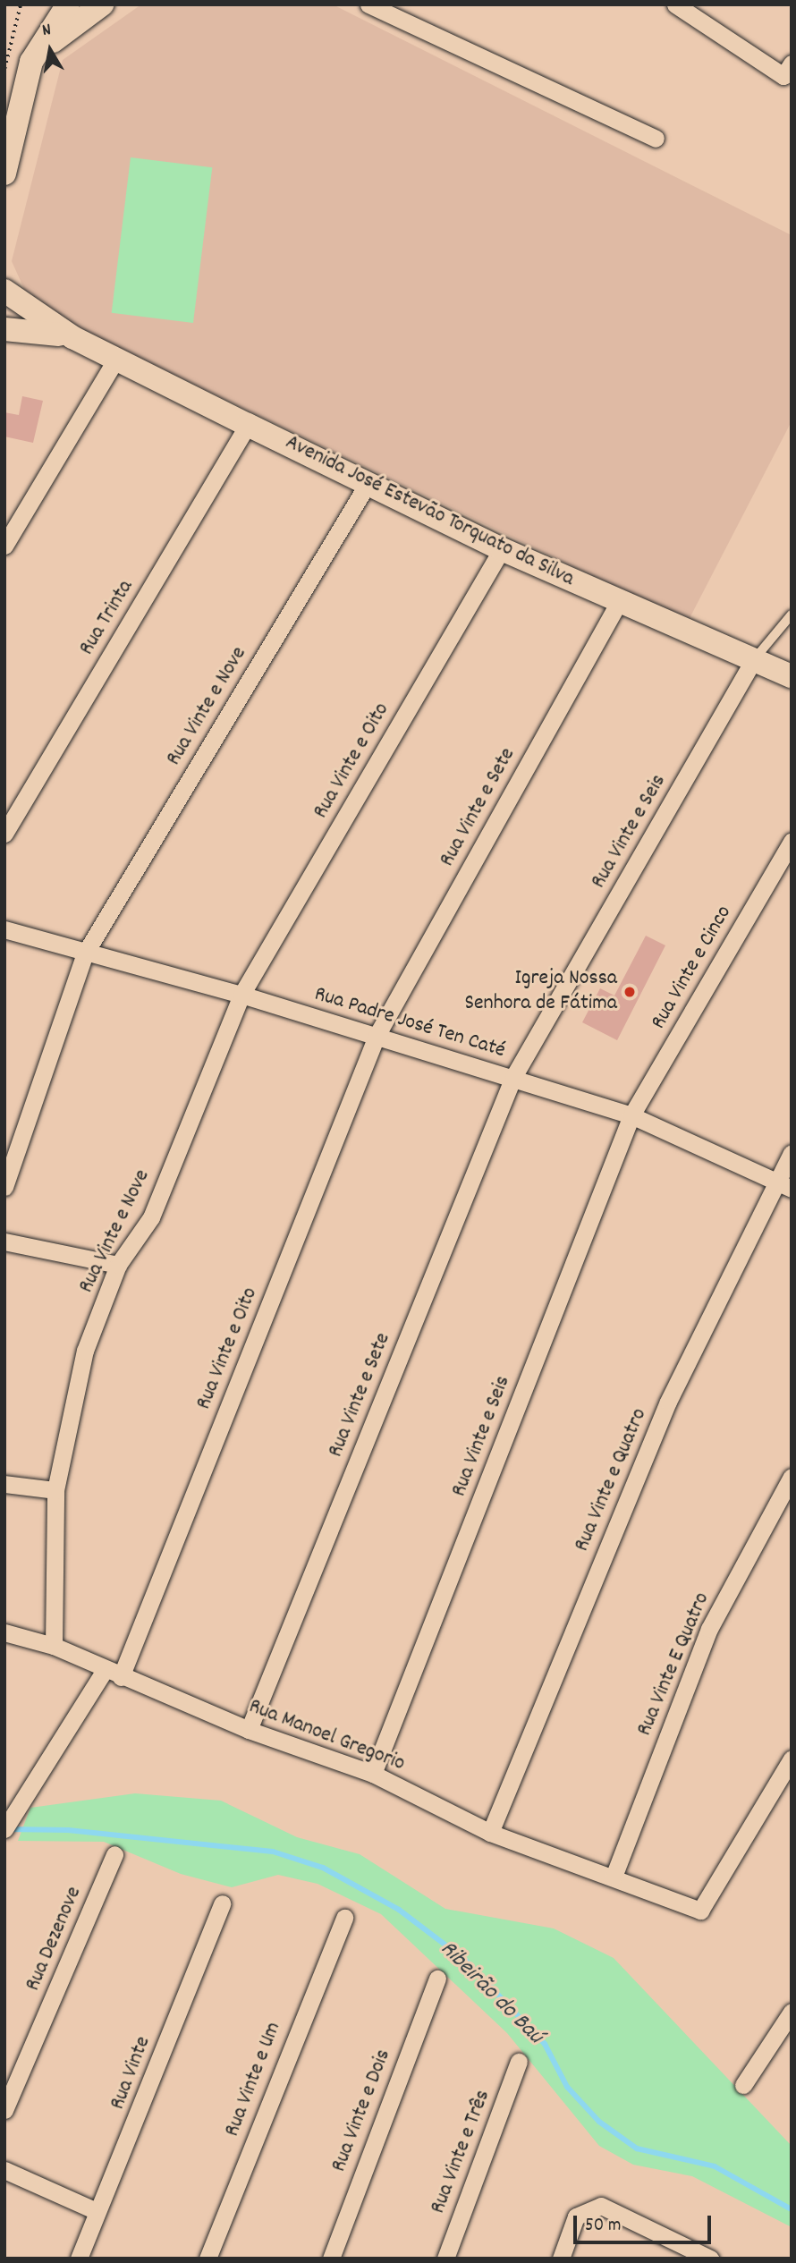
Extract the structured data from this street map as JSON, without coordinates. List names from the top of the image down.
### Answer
{
  "streets": {
    "main road": ["Avenida José Estevão Torquato da Silva"],
    "street": [
      "Rua Trinta",
      "Rua Vinte e Nove",
      "Rua Vinte e Oito",
      "Rua Vinte e Sete",
      "Rua Vinte e Seis",
      "Rua Vinte e Cinco",
      "Rua Padre José Ten Caté",
      "Rua Vinte e Quatro",
      "Rua Vinte E Quatro",
      "Rua Manoel Gregorio",
      "Rua Dezenove",
      "Rua Vinte",
      "Rua Vinte e Um",
      "Rua Vinte e Dois",
      "Rua Vinte e Três"
    ]
  },
  "crossings": [
    ["Avenida José Estevão Torquato da Silva", "Rua Trinta"],
    ["Avenida José Estevão Torquato da Silva", "Rua Vinte e Nove"],
    ["Avenida José Estevão Torquato da Silva", "Rua Vinte e Oito"],
    ["Avenida José Estevão Torquato da Silva", "Rua Vinte e Sete"],
    ["Avenida José Estevão Torquato da Silva", "Rua Vinte e Seis"],
    ["Rua Vinte e Nove", "Rua Vinte e Oito"],
    ["Rua Vinte e Nove", "Rua Padre José Ten Caté"],
    ["Rua Vinte e Nove", "Rua Manoel Gregorio"],
    ["Rua Vinte e Oito", "Rua Vinte e Sete"],
    ["Rua Vinte e Oito", "Rua Padre José Ten Caté"],
    ["Rua Vinte e Oito", "Rua Manoel Gregorio"],
    ["Rua Vinte e Sete", "Rua Vinte e Seis"],
    ["Rua Vinte e Sete", "Rua Padre José Ten Caté"],
    ["Rua Vinte e Sete", "Rua Manoel Gregorio"],
    ["Rua Vinte e Seis", "Rua Vinte e Cinco"],
    ["Rua Vinte e Seis", "Rua Padre José Ten Caté"],
    ["Rua Vinte e Seis", "Rua Manoel Gregorio"],
    ["Rua Vinte e Cinco", "Rua Padre José Ten Caté"],
    ["Rua Padre José Ten Caté", "Rua Vinte e Quatro"],
    ["Rua Vinte e Quatro", "Rua Manoel Gregorio"],
    ["Rua Vinte E Quatro", "Rua Manoel Gregorio"]
  ],
  "water": ["Ribeirão do Baú"],
  "places": ["Igreja Nossa Senhora de Fátima"],
  "scale_bar": "50 m",
  "north": "top"
}
